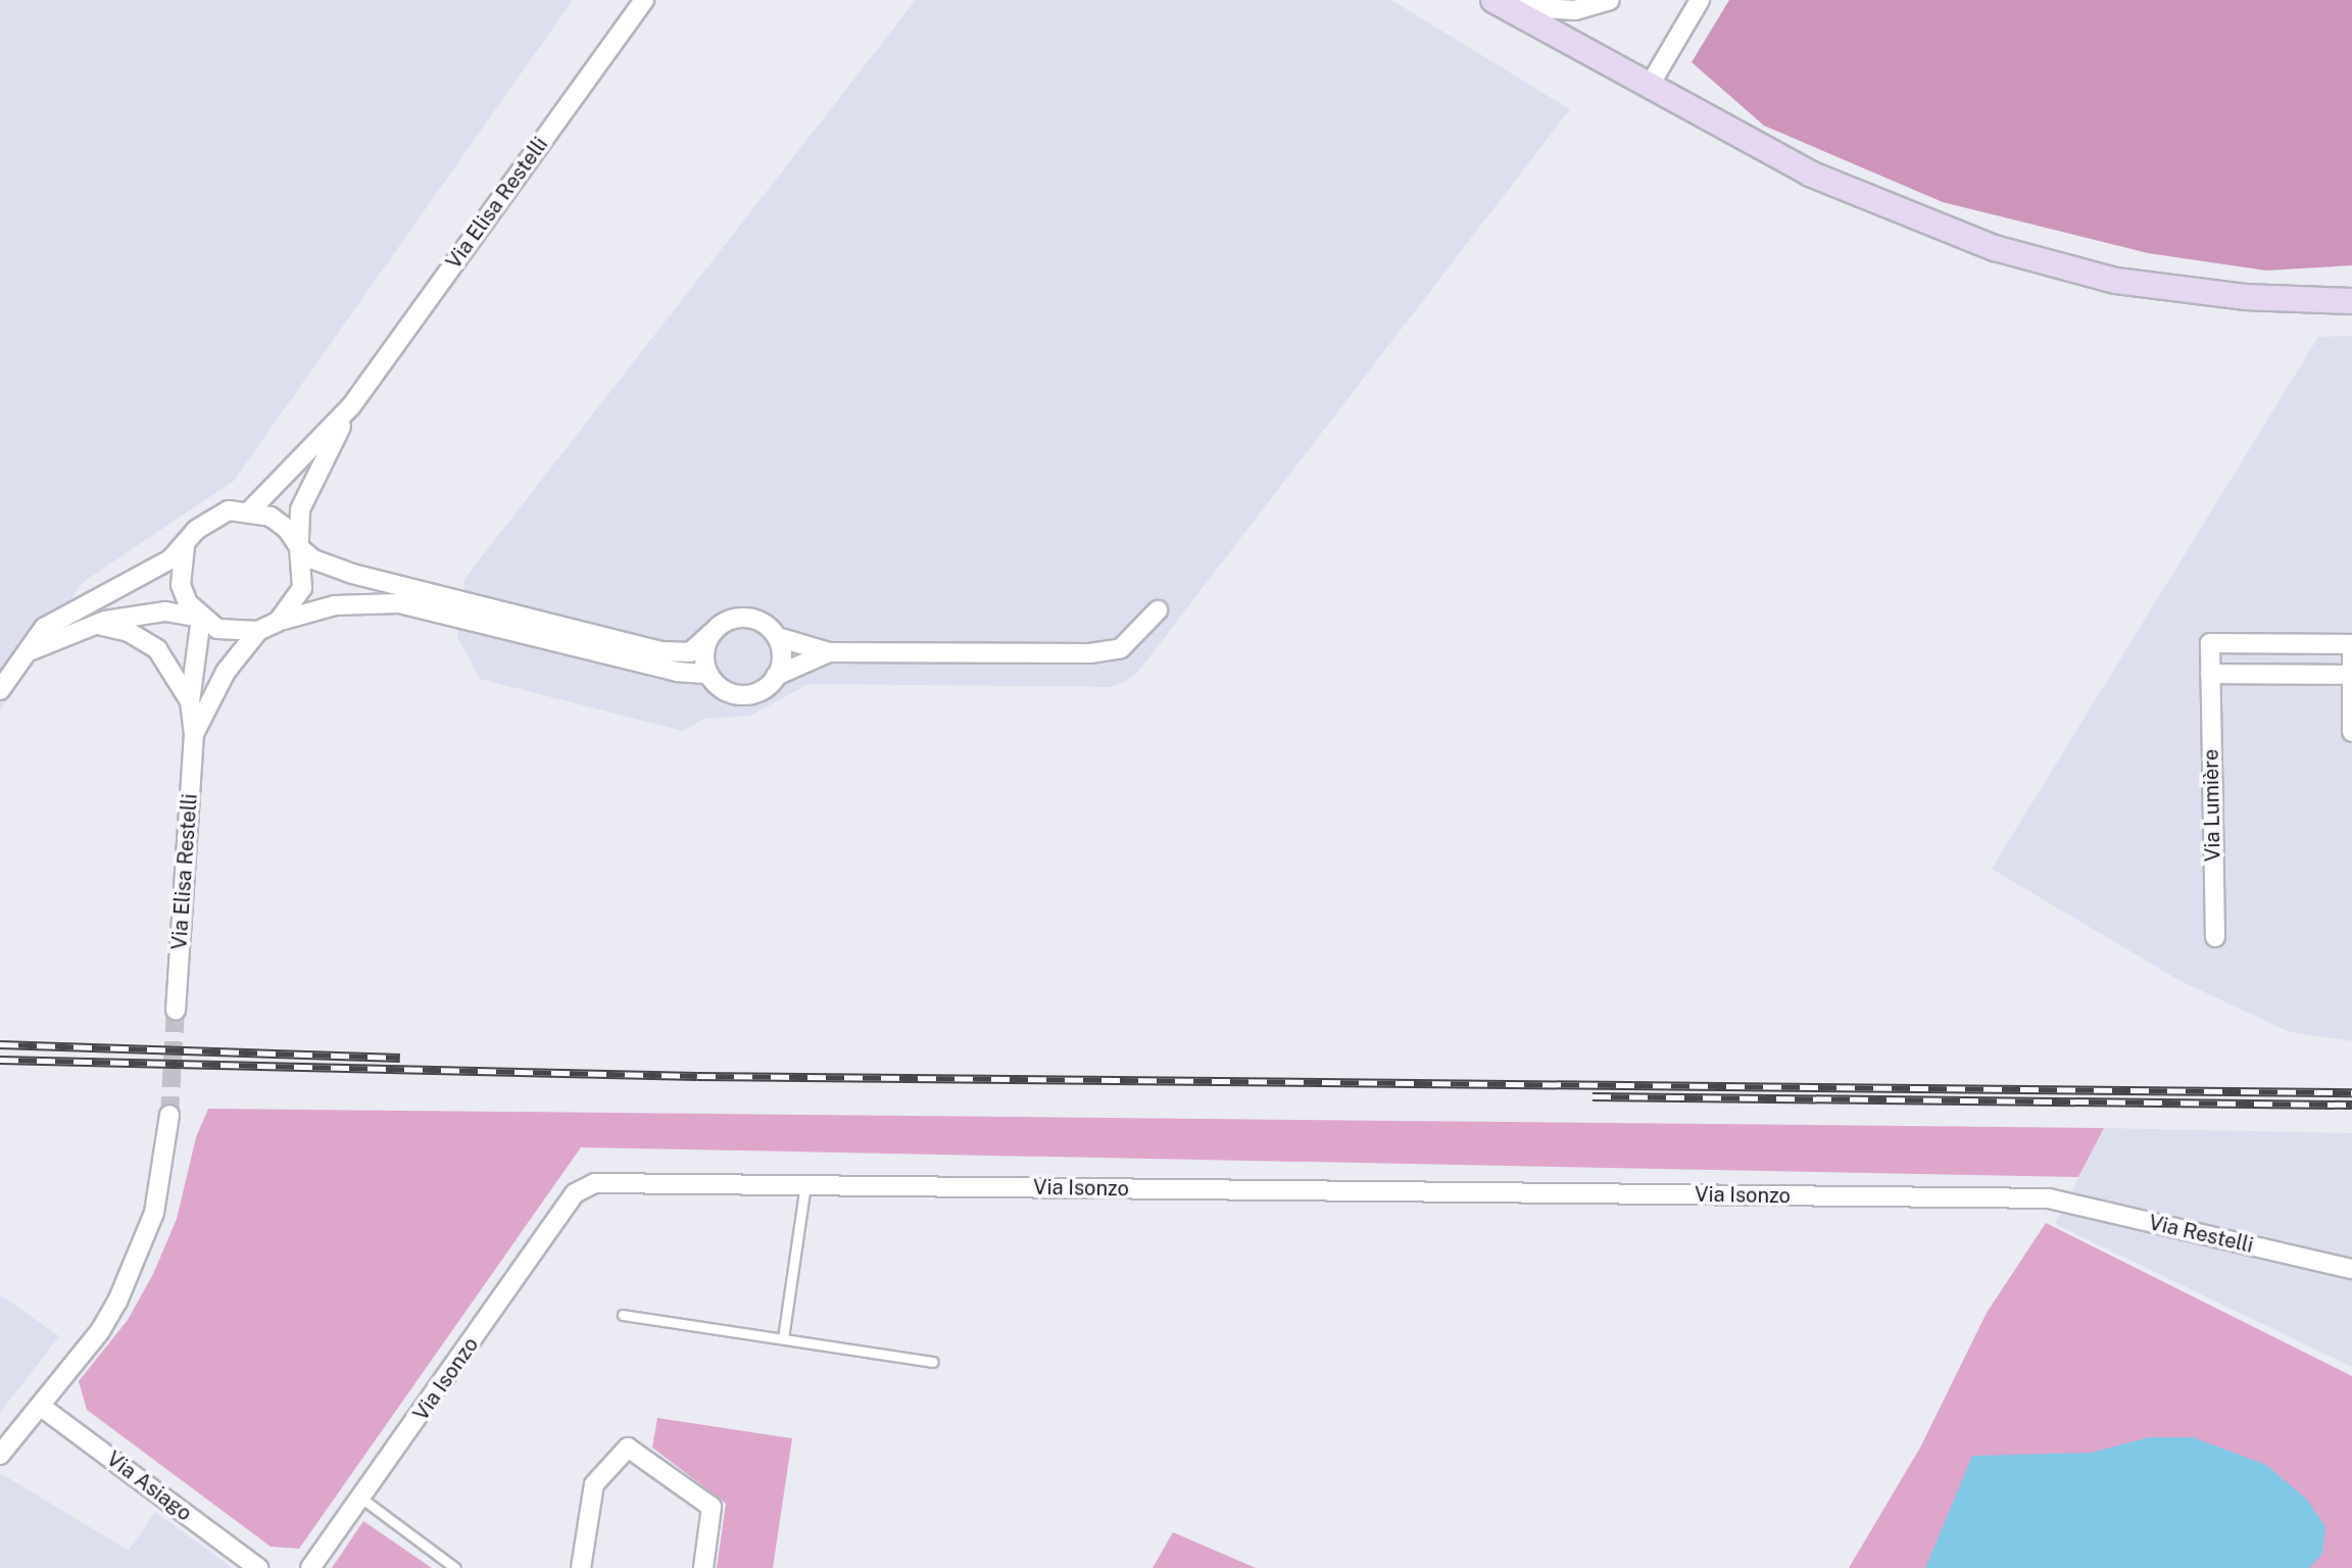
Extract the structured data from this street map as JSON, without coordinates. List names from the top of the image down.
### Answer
{
  "streets": {
    "street": [
      "Via Elisa Restelli",
      "Via Lumière",
      "Via Isonzo",
      "Via Restelli",
      "Via Asiago"
    ]
  },
  "crossings": [
    ["Via Isonzo", "Via Restelli"]
  ]
}
